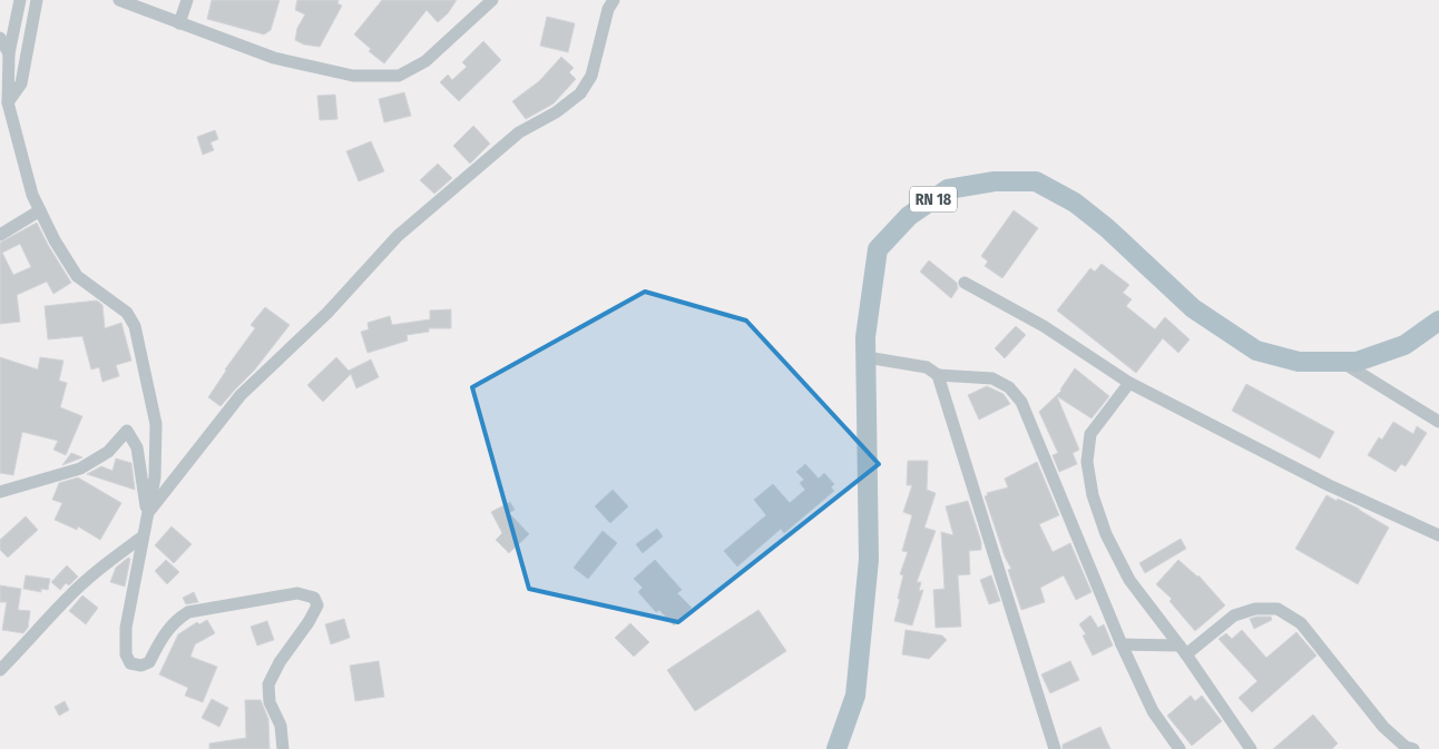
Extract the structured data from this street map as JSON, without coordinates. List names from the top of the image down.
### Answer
{
  "streets": {
    "main road": ["RN 18"]
  }
}
